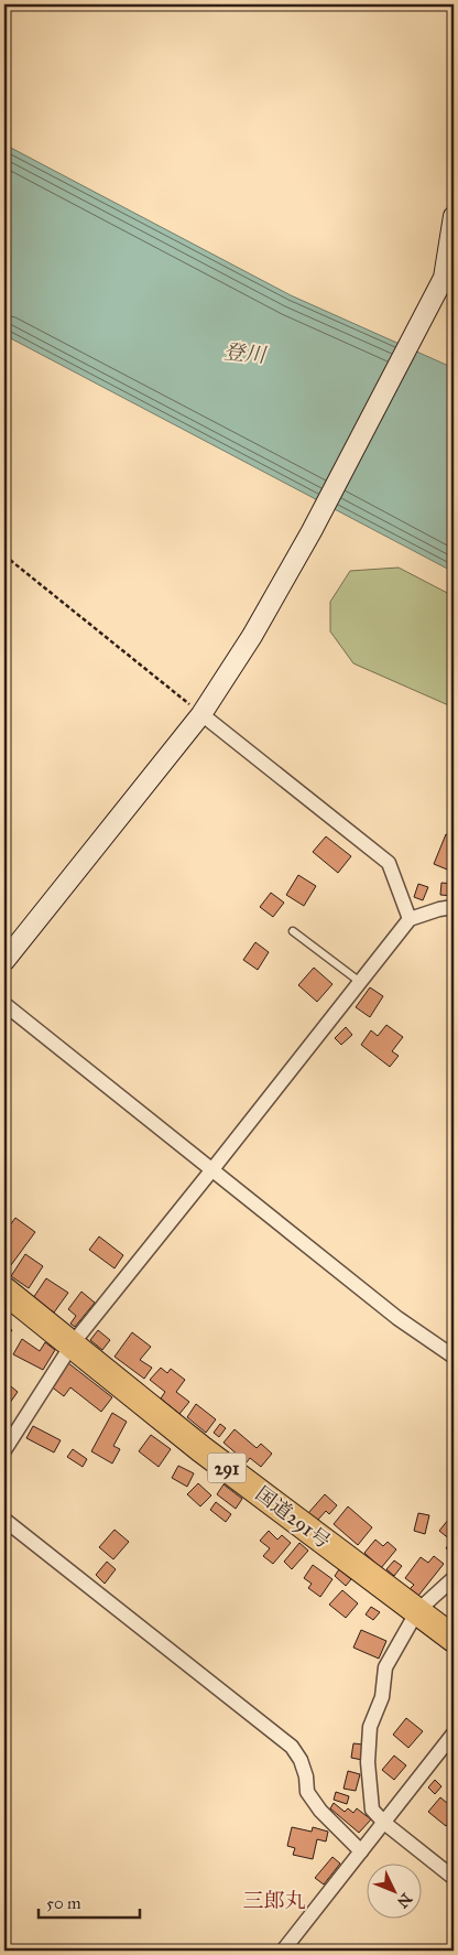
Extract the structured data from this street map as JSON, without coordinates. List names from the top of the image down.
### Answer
{
  "streets": {
    "highway": ["291", "国道291号"]
  },
  "districts": ["三郎丸"],
  "water": ["登川"],
  "scale_bar": "50 m",
  "north": "bottom right"
}
